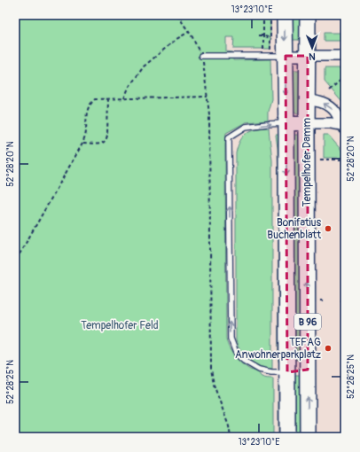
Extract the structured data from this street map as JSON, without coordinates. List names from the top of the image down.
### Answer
{
  "streets": {
    "main road": ["Tempelhofer Damm", "B 96"]
  },
  "parks": ["Tempelhofer Feld"],
  "places": ["Bonifatius Buchenblatt", "TEFAG Anwohnerparkplatz"],
  "north": "bottom",
  "coordinates": ["13°23'10\"E", "52°28'20\"N", "52°28'25\"N"]
}
